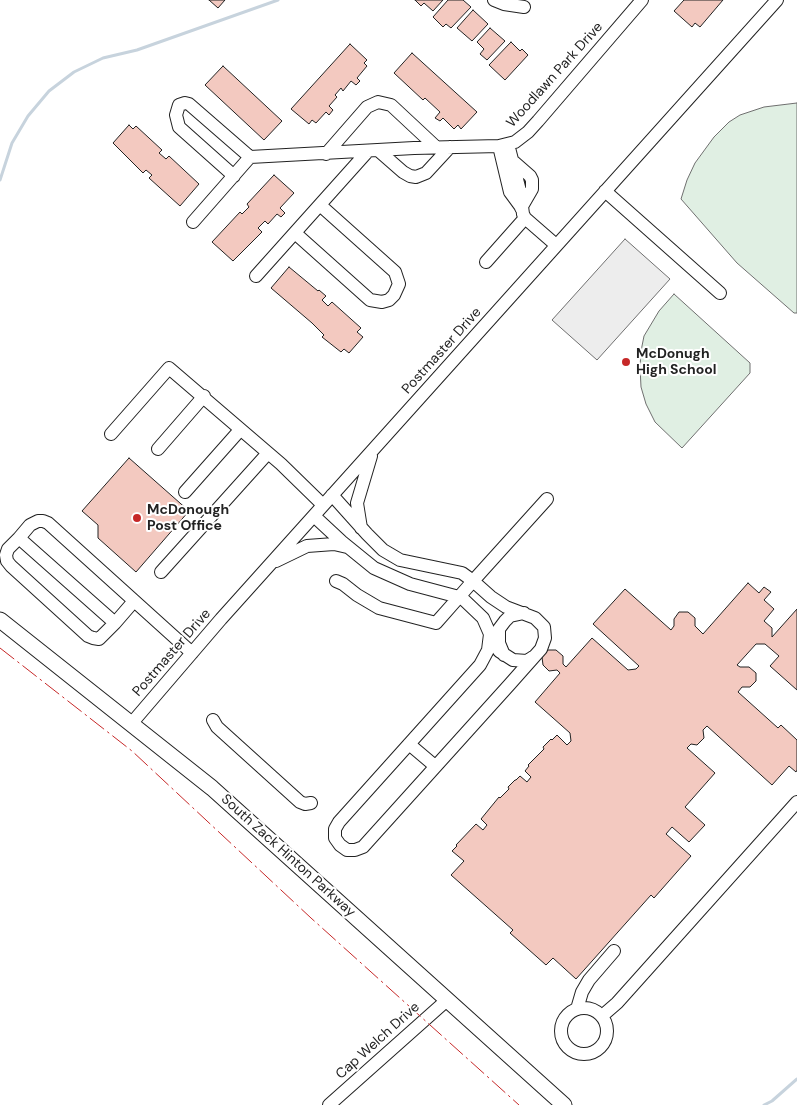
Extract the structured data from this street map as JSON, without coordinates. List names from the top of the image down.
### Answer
{
  "streets": {
    "main road": ["South Zack Hinton Parkway"],
    "street": ["Woodlawn Park Drive", "Postmaster Drive", "Cap Welch Drive"]
  },
  "crossings": [
    ["Postmaster Drive", "South Zack Hinton Parkway"],
    ["South Zack Hinton Parkway", "Cap Welch Drive"]
  ],
  "places": ["McDonugh High School", "McDonough Post Office"]
}
